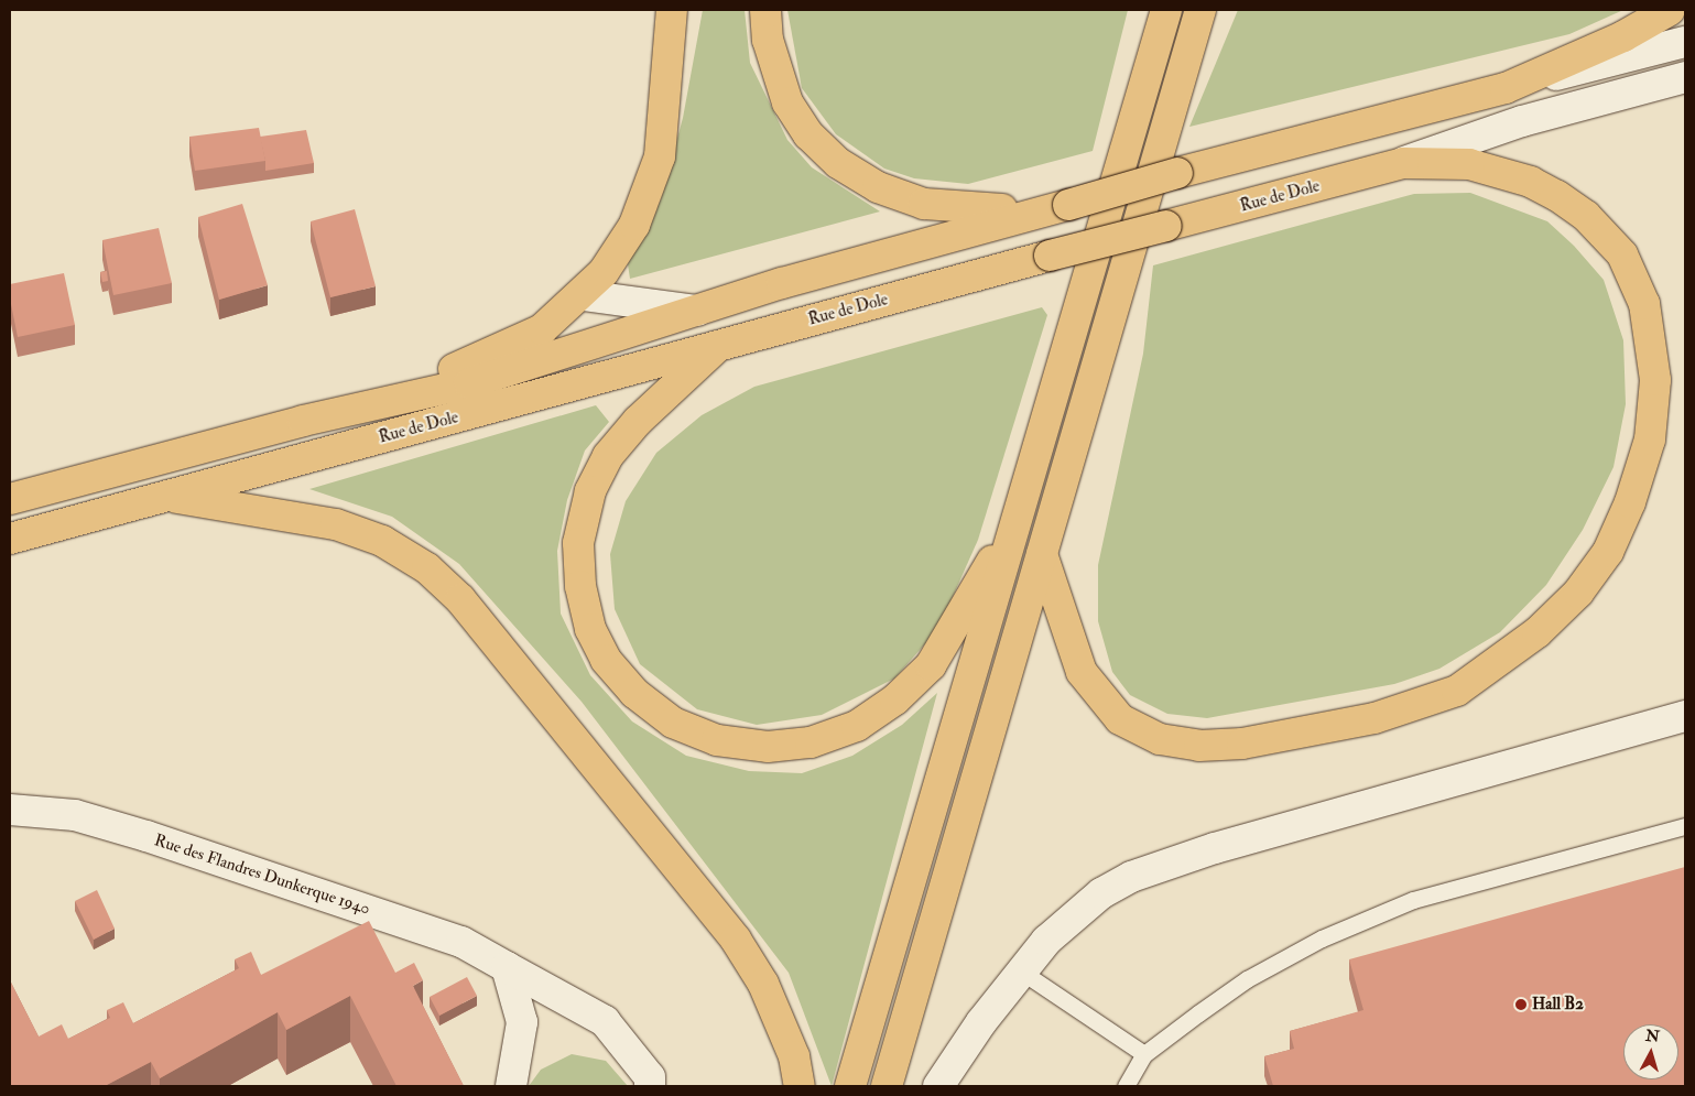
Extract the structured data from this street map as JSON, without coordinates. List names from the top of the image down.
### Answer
{
  "streets": {
    "main road": ["Rue de Dole", "Rue des Flandres Dunkerque 1940"]
  },
  "places": ["Hall B2"],
  "north": "top"
}
